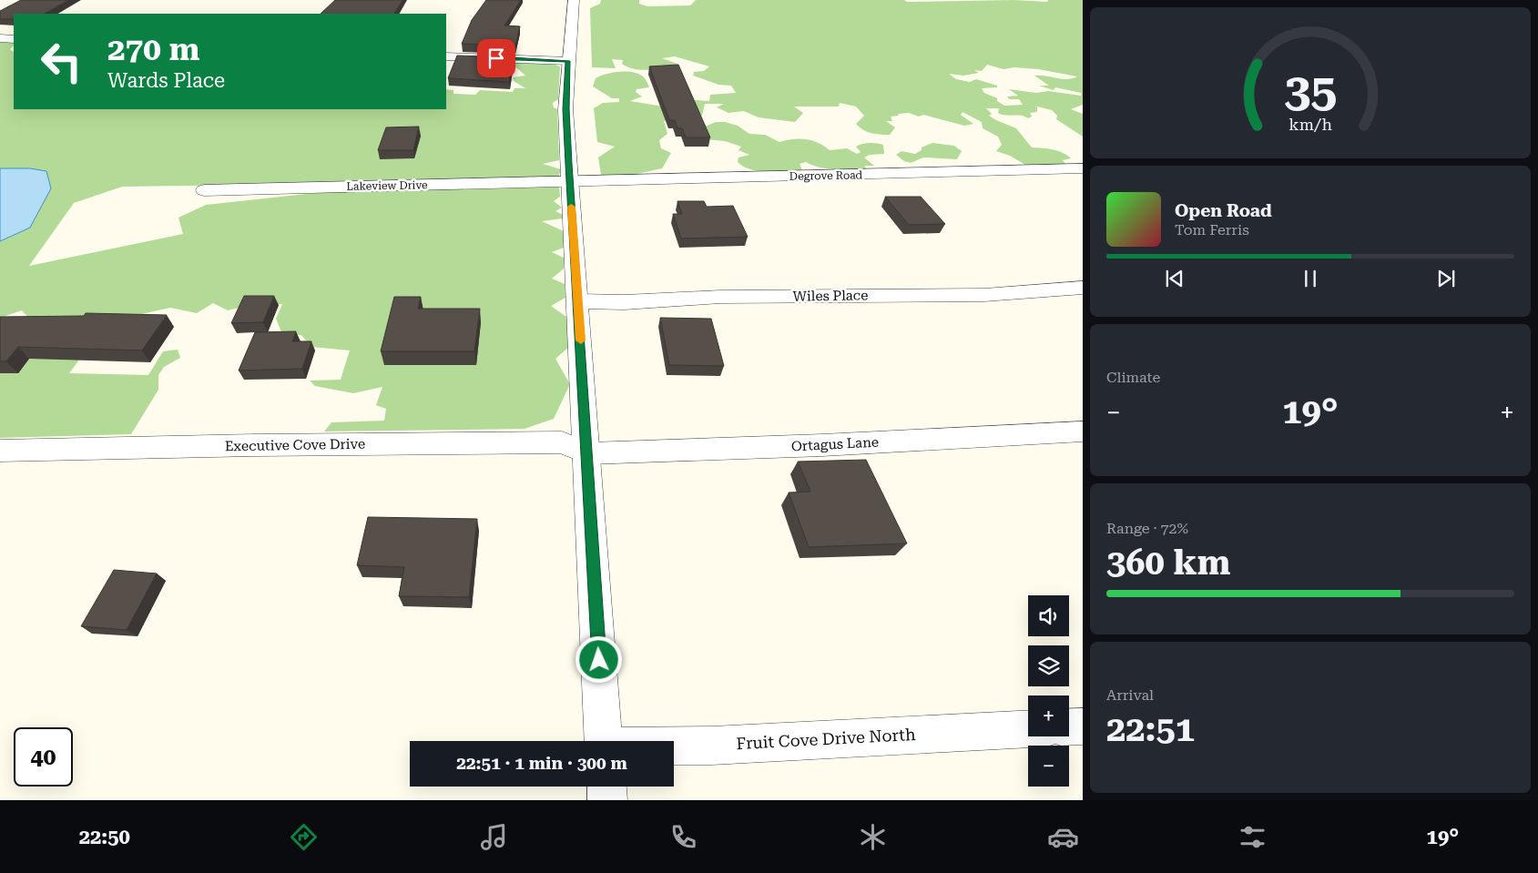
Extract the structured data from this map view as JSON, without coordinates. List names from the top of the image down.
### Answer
{
  "streets": {
    "street": [
      "Degrove Road",
      "Lakeview Drive",
      "Wiles Place",
      "Ortagus Lane",
      "Executive Cove Drive",
      "Fruit Cove Drive North"
    ]
  },
  "crossings": [
    ["Degrove Road", "Lakeview Drive"],
    ["Ortagus Lane", "Executive Cove Drive"]
  ],
  "page": {
    "turn": ["270 m", "Wards Place"],
    "song": ["Open Road", "Tom Ferris"],
    "tile": [
      "Climate",
      ["Range · 72%", "360 km"],
      ["Arrival", "22:51"]
    ],
    "heat": ["−", "19°", "+"],
    "map_buttons": ["+", "−"],
    "limit": "40",
    "trip": "22:51 · 1 min · 300 m",
    "tabs": ["22:50", "19°"],
    "gauge": ["35", "km/h"]
  }
}
